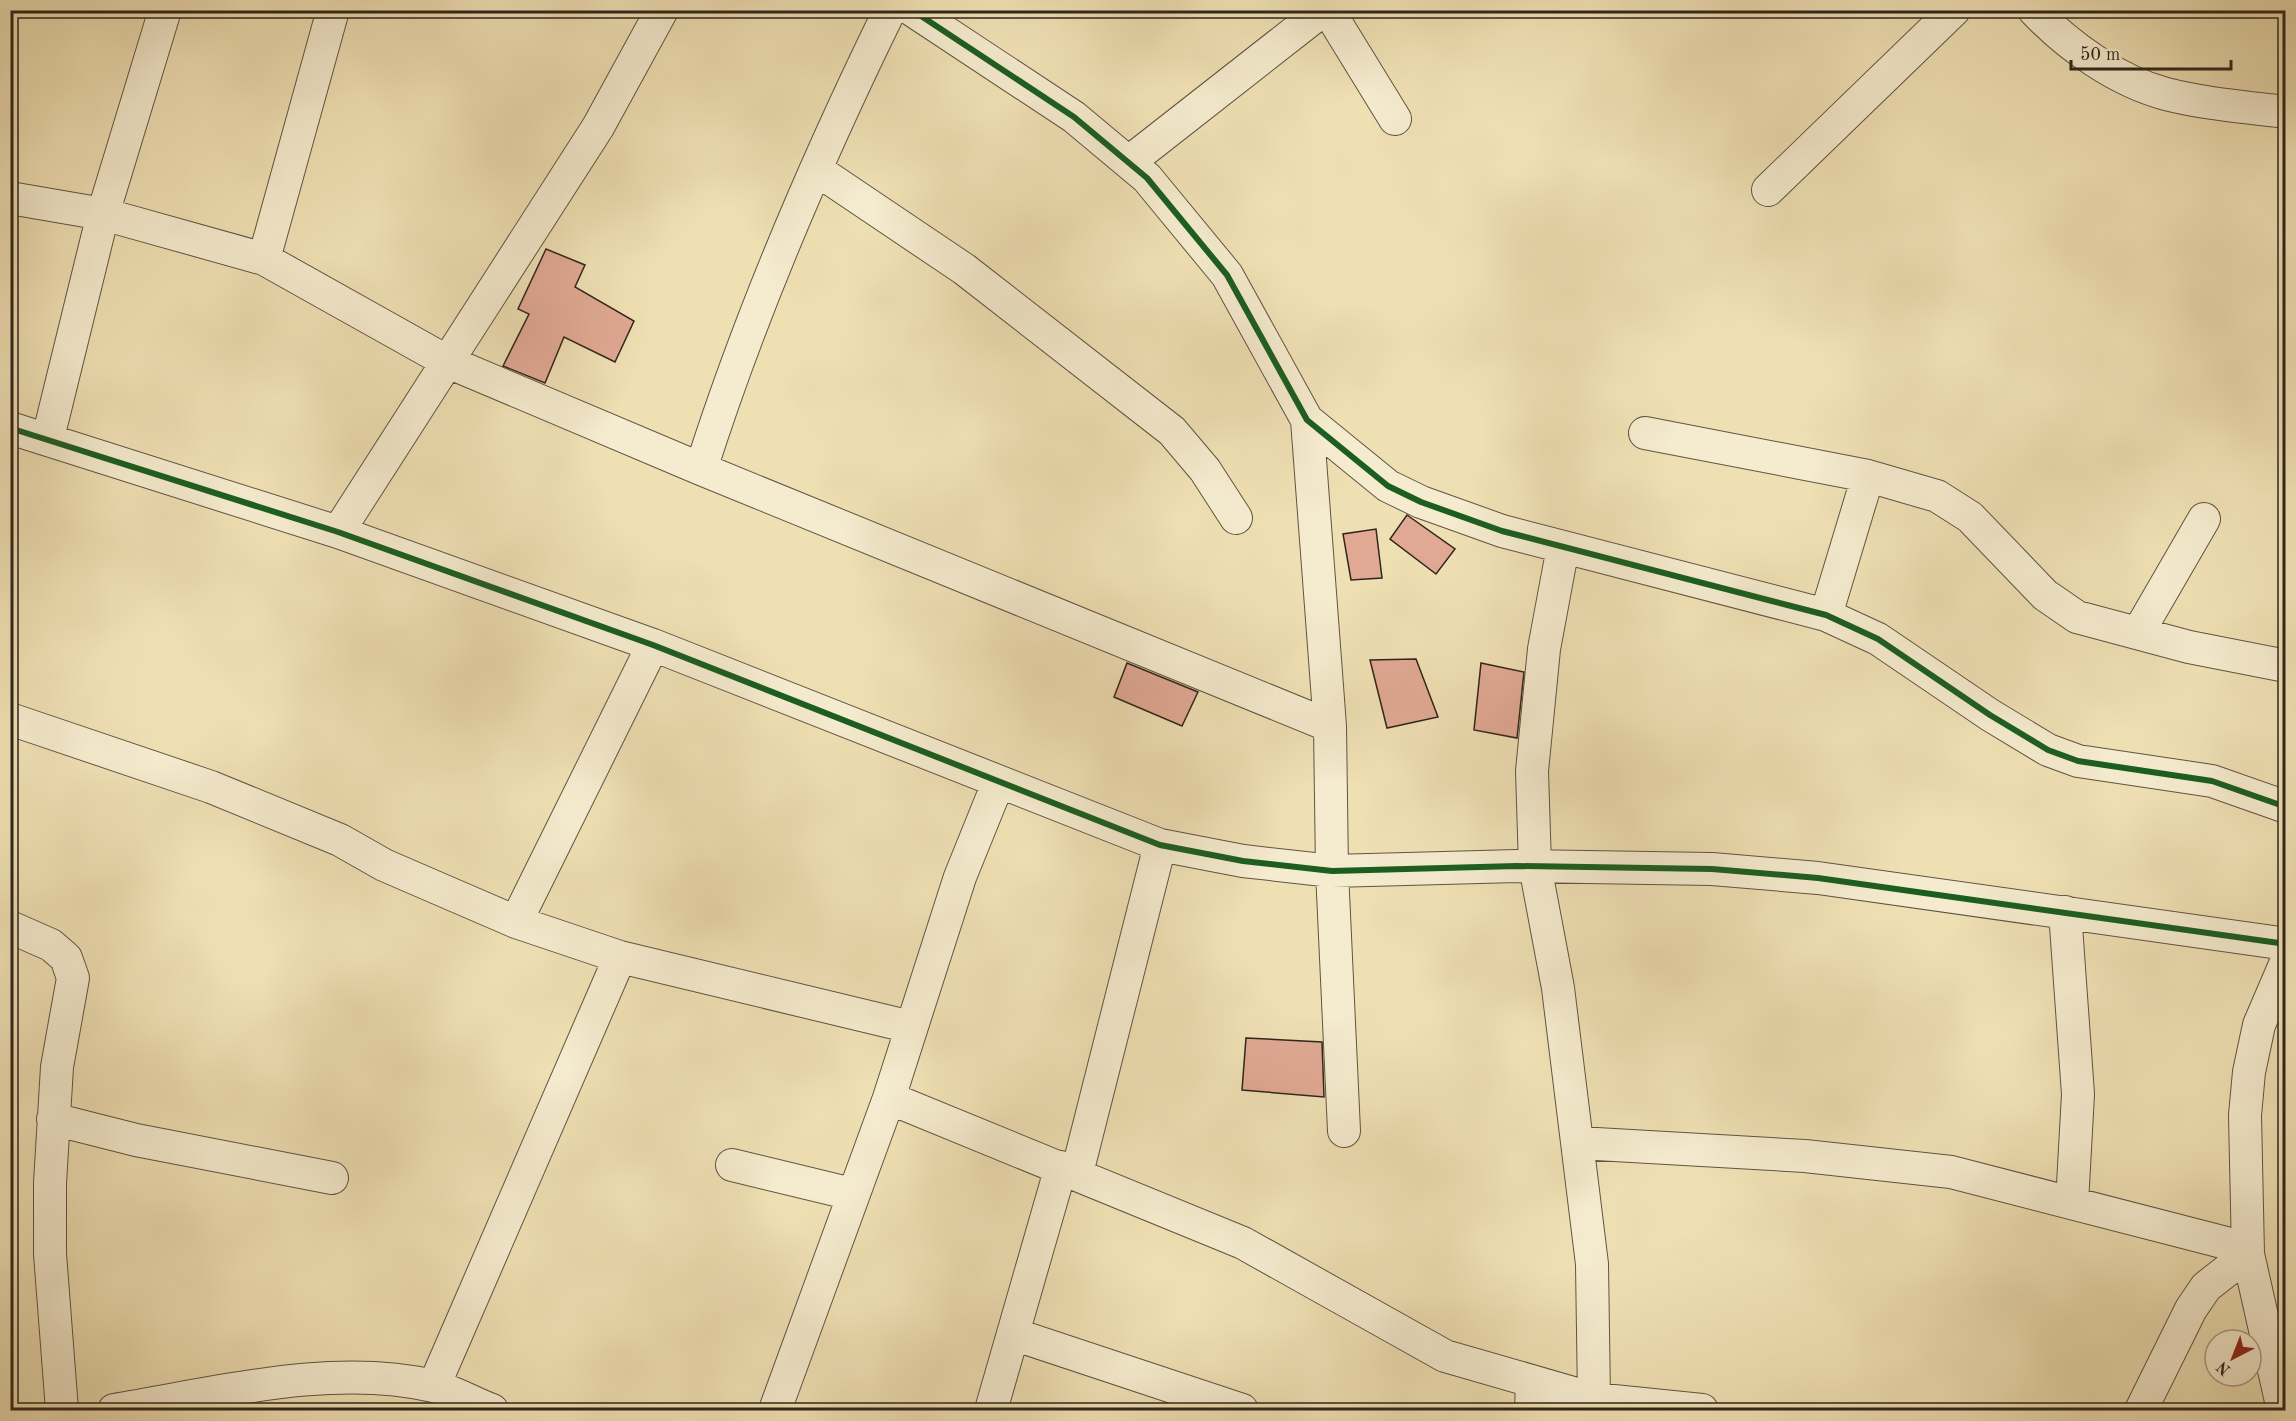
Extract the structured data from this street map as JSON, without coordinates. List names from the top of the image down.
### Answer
{
  "scale_bar": "50 m",
  "north": "bottom left"
}
